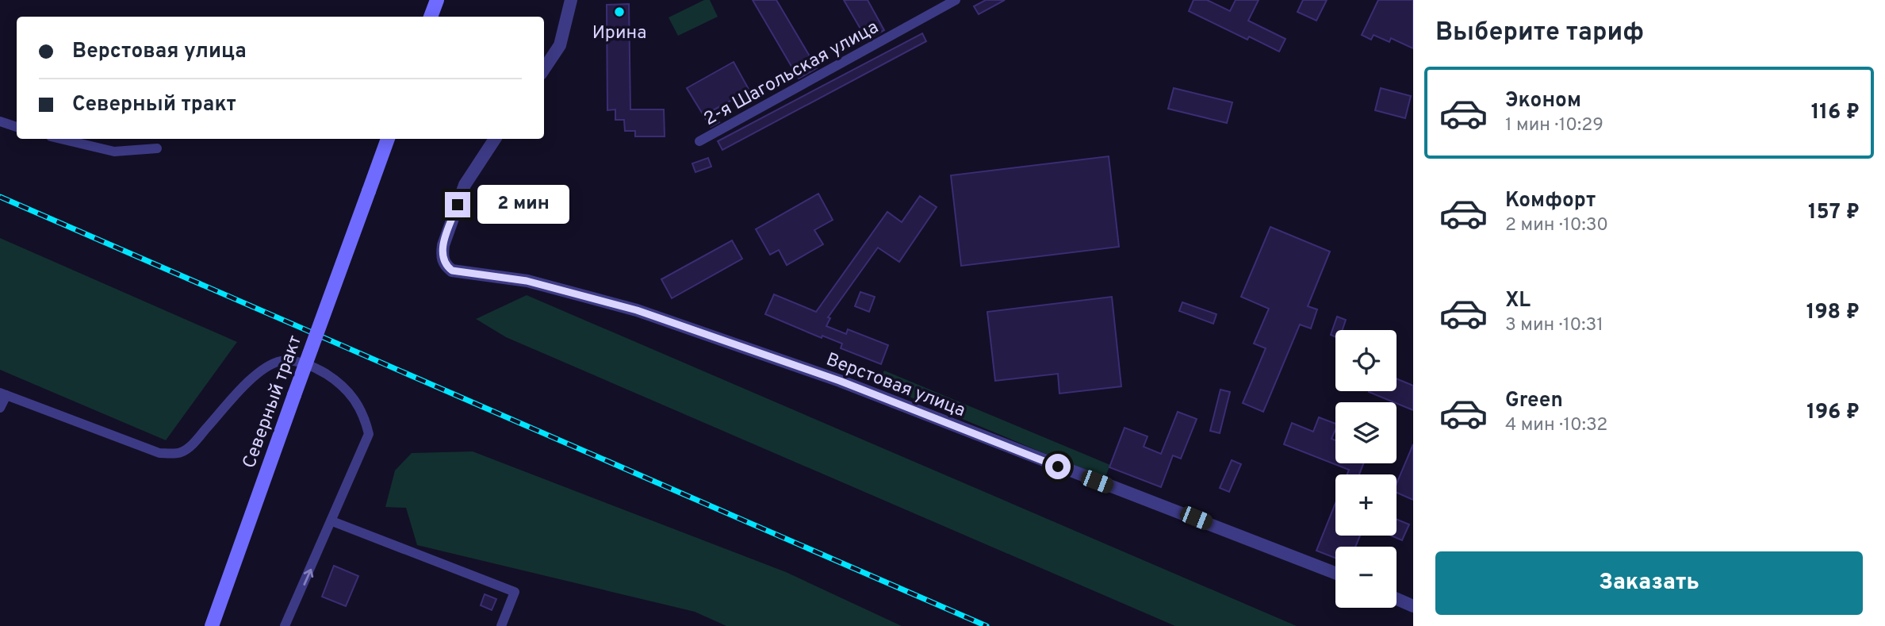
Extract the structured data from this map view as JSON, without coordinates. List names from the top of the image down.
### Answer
{
  "streets": {
    "main road": ["Северный тракт"],
    "street": ["2-я Шагольская улица", "Верстовая улица"]
  },
  "places": ["Ирина"],
  "page": {
    "heading": "Выберите тариф",
    "banner": ["Верстовая улица", "Северный тракт"],
    "list": [
      {
        "name": "Эконом",
        "note": "1 мин · 10:29",
        "value": "116 ₽"
      },
      {
        "name": "Комфорт",
        "note": "2 мин · 10:30",
        "value": "157 ₽"
      },
      {
        "name": "XL",
        "note": "3 мин · 10:31",
        "value": "198 ₽"
      },
      {
        "name": "Green",
        "note": "4 мин · 10:32",
        "value": "196 ₽"
      }
    ],
    "bubble": "2 мин",
    "map_buttons": ["+", "−"],
    "buttons": "Заказать"
  }
}
